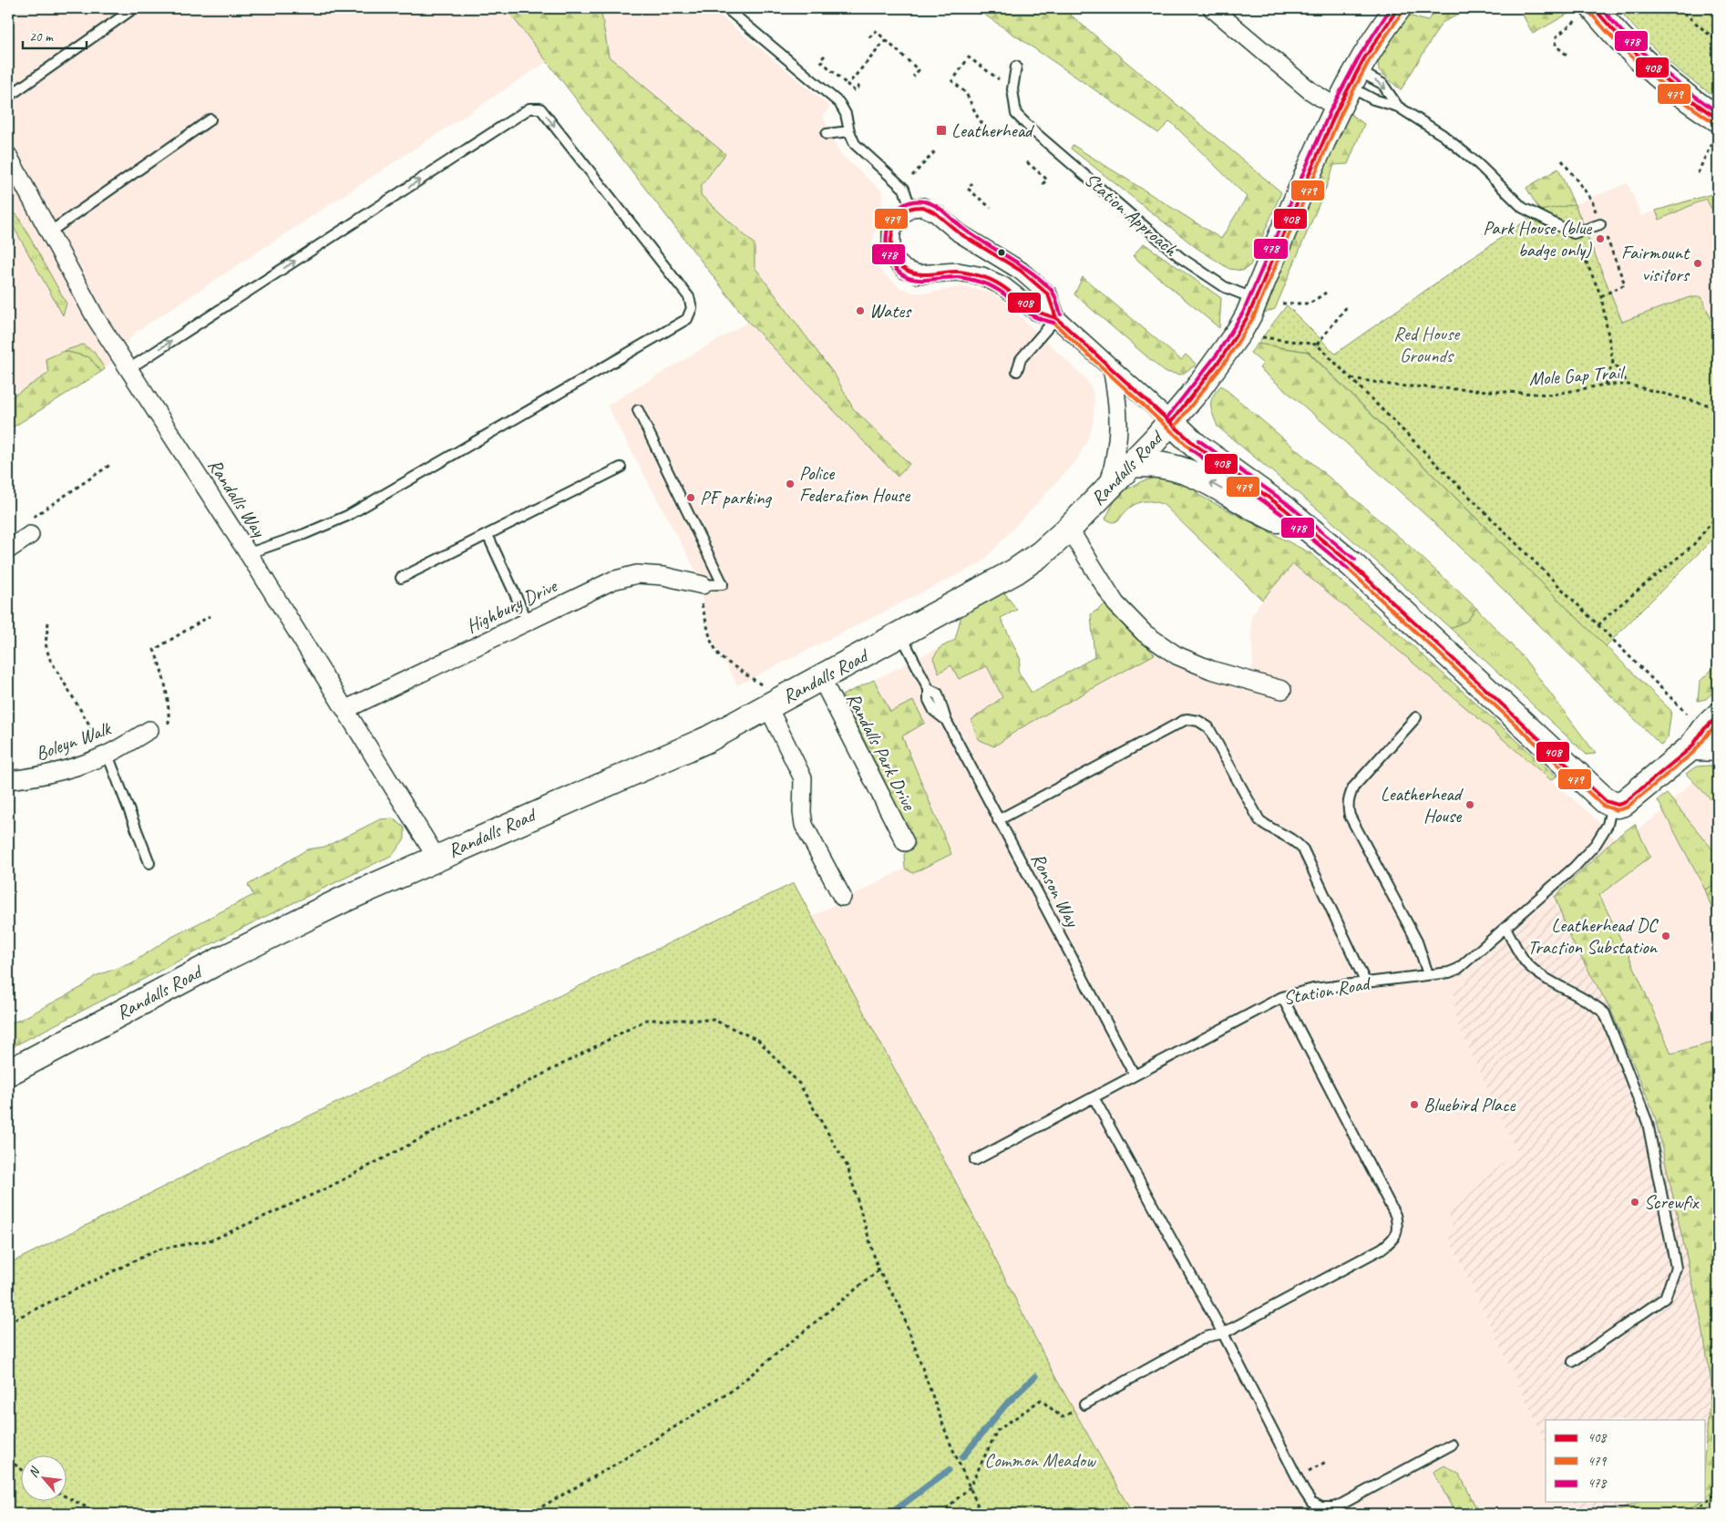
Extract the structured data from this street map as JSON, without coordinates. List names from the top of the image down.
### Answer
{
  "streets": {
    "main road": ["Randalls Road"],
    "street": [
      "Randalls Way",
      "Highbury Drive",
      "Boleyn Walk",
      "Randalls Park Drive"
    ],
    "lane": ["Station Approach", "Ronson Way", "Station Road"],
    "path": ["Mole Gap Trail"]
  },
  "crossings": [
    ["Station Approach", "Randalls Road"],
    ["Randalls Road", "Randalls Way"],
    ["Randalls Road", "Randalls Park Drive"],
    ["Randalls Road", "Ronson Way"],
    ["Randalls Way", "Highbury Drive"],
    ["Ronson Way", "Station Road"]
  ],
  "parks": ["Red House Grounds", "Common Meadow"],
  "places": {
    "transit": ["Leatherhead"],
    "other": [
      "Park House (blue badge only)",
      "Fairmount visitors",
      "Wates",
      "Police Federation House",
      "PF parking",
      "Leatherhead House",
      "Leatherhead DC Traction Substation",
      "Bluebird Place",
      "Screwfix"
    ]
  },
  "lines": ["transit line 408", "transit line 478", "transit line 479"],
  "legend": ["408", "479", "478"],
  "scale_bar": "20 m",
  "north": "top left"
}
